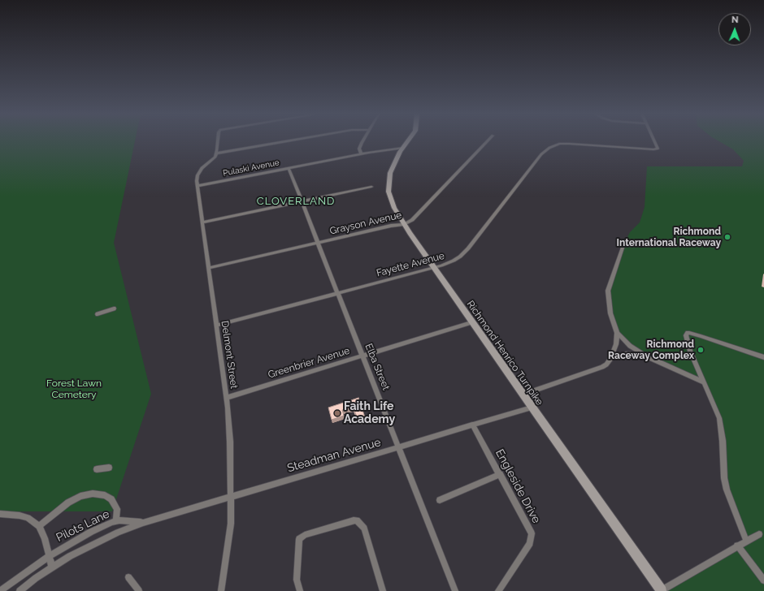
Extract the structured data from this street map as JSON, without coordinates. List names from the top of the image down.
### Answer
{
  "streets": {
    "main road": ["Richmond Henrico Turnpike"],
    "street": [
      "Pulaski Avenue",
      "Grayson Avenue",
      "Fayette Avenue",
      "Delmont Street",
      "Greenbrier Avenue",
      "Elba Street",
      "Steadman Avenue",
      "Engleside Drive",
      "Pilots Lane"
    ]
  },
  "crossings": [
    ["Pulaski Avenue", "Richmond Henrico Turnpike"],
    ["Pulaski Avenue", "Delmont Street"],
    ["Pulaski Avenue", "Elba Street"],
    ["Grayson Avenue", "Richmond Henrico Turnpike"],
    ["Grayson Avenue", "Delmont Street"],
    ["Grayson Avenue", "Elba Street"],
    ["Fayette Avenue", "Richmond Henrico Turnpike"],
    ["Fayette Avenue", "Delmont Street"],
    ["Fayette Avenue", "Elba Street"],
    ["Richmond Henrico Turnpike", "Greenbrier Avenue"],
    ["Richmond Henrico Turnpike", "Steadman Avenue"],
    ["Delmont Street", "Greenbrier Avenue"],
    ["Delmont Street", "Steadman Avenue"],
    ["Greenbrier Avenue", "Elba Street"],
    ["Elba Street", "Steadman Avenue"],
    ["Steadman Avenue", "Engleside Drive"],
    ["Steadman Avenue", "Pilots Lane"]
  ],
  "districts": ["CLOVERLAND"],
  "parks": ["Forest Lawn Cemetery"],
  "places": ["Richmond International Raceway", "Richmond Raceway Complex", "Faith Life Academy"],
  "north": "top"
}
